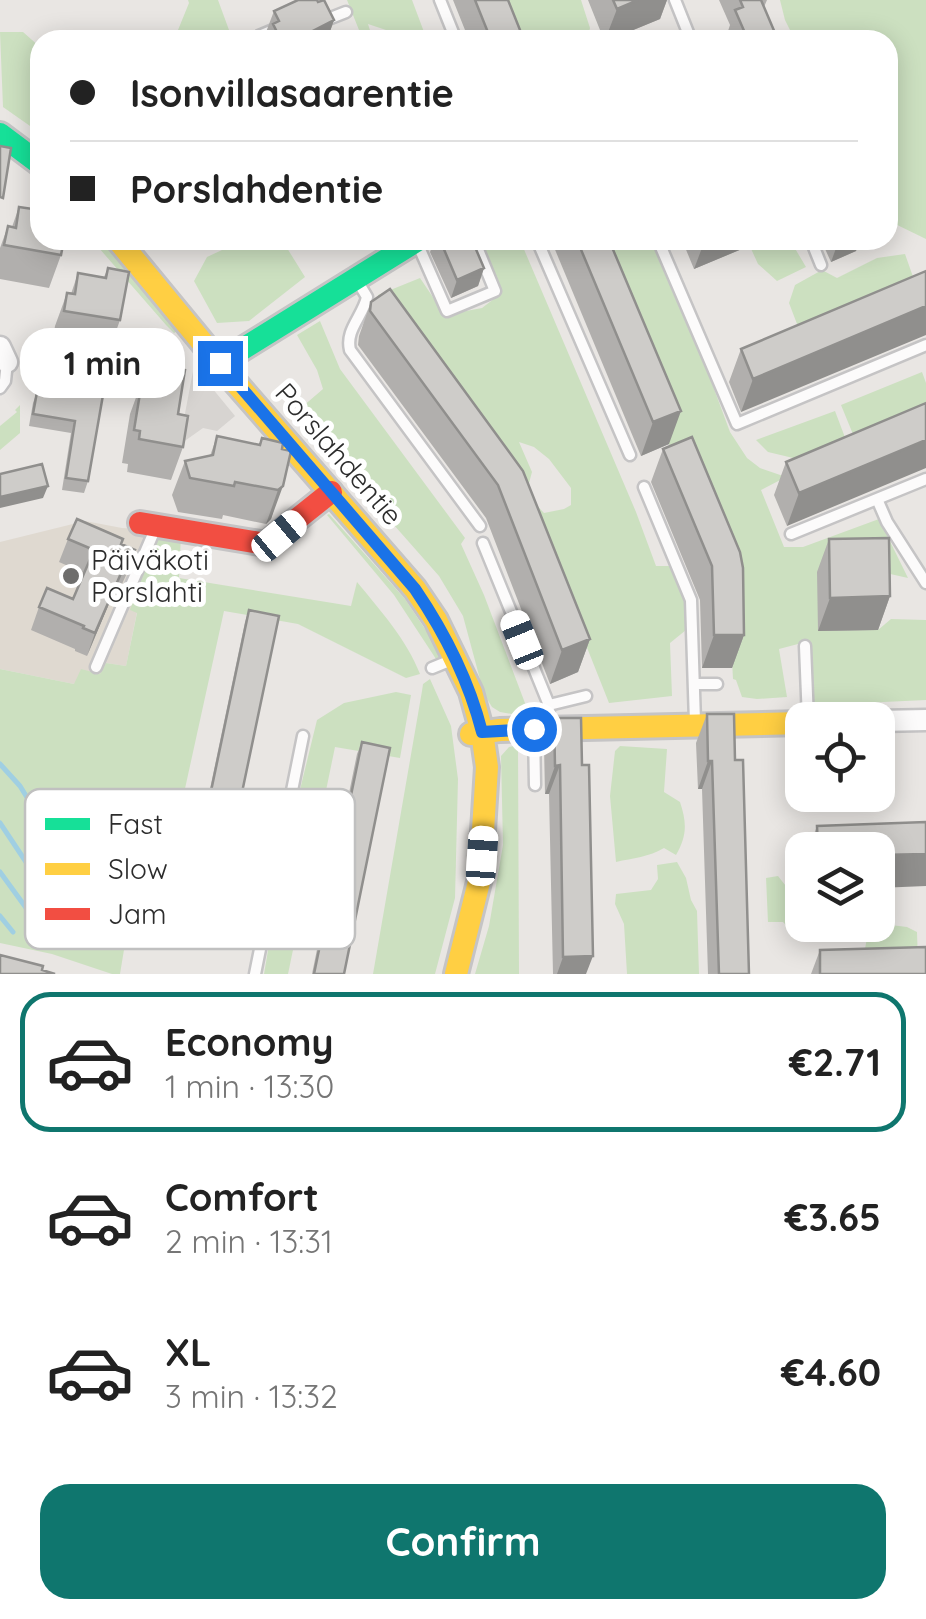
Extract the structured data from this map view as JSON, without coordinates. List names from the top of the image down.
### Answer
{
  "streets": {
    "street": ["Porslahdentie"]
  },
  "places": ["Päiväkoti Porslahti"],
  "legend": ["Fast", "Slow", "Jam"],
  "page": {
    "banner": ["Isonvillasaarentie", "Porslahdentie"],
    "bubble": "1 min",
    "list": [
      {
        "name": "Economy",
        "note": "1 min · 13:30",
        "value": "€2.71"
      },
      {
        "name": "Comfort",
        "note": "2 min · 13:31",
        "value": "€3.65"
      },
      {
        "name": "XL",
        "note": "3 min · 13:32",
        "value": "€4.60"
      }
    ],
    "buttons": "Confirm"
  }
}
